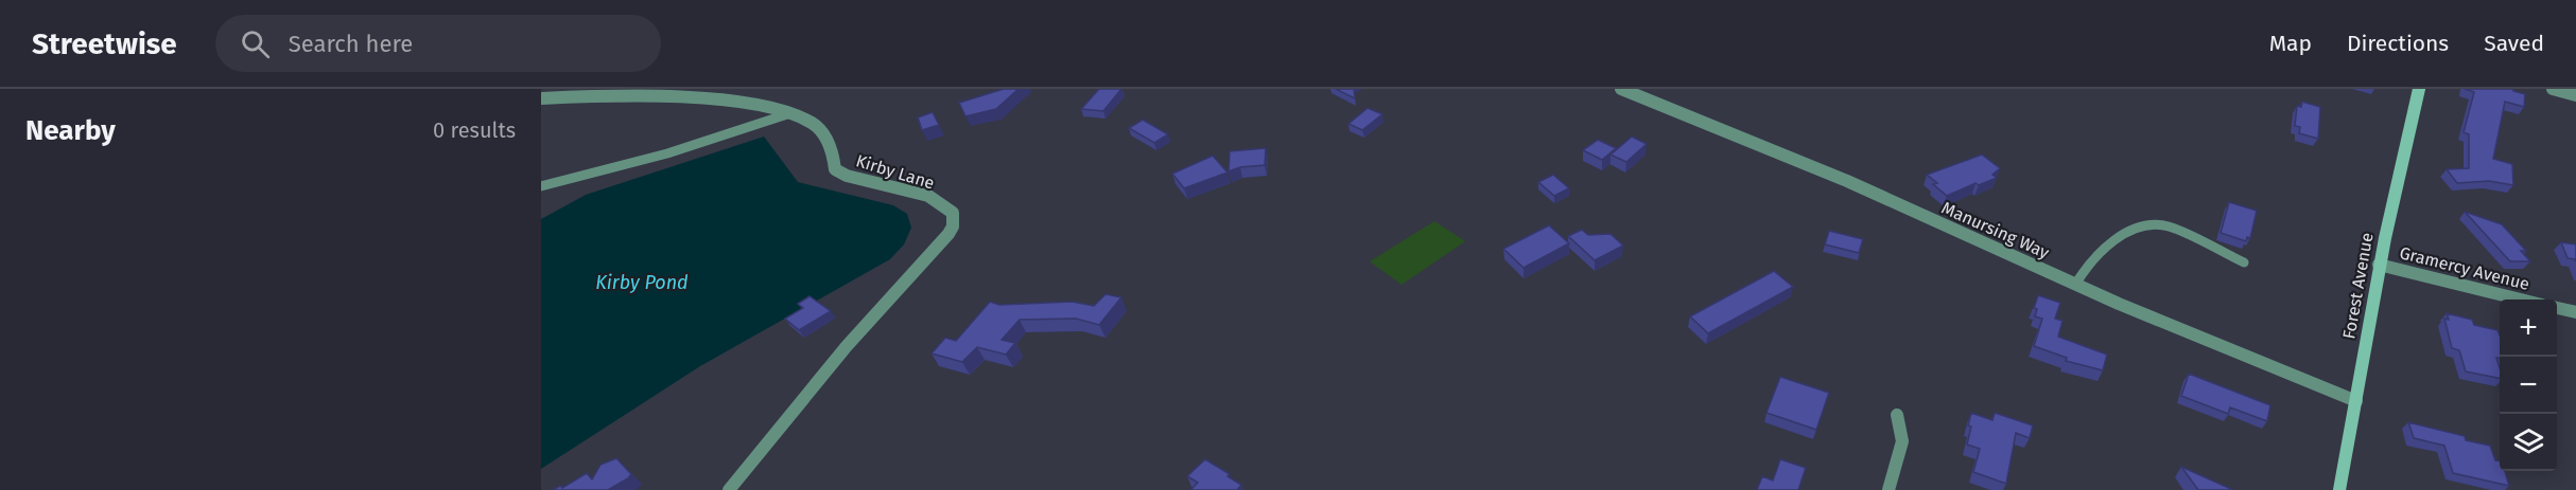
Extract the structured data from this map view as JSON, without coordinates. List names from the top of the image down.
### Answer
{
  "streets": {
    "street": [
      "Kirby Lane",
      "Manursing Way",
      "Gramercy Avenue",
      "Forest Avenue"
    ]
  },
  "crossings": [
    ["Manursing Way", "Forest Avenue"],
    ["Gramercy Avenue", "Forest Avenue"]
  ],
  "water": ["Kirby Pond"],
  "page": {
    "header": "Streetwise",
    "search": "Search here",
    "nav": ["Map", "Directions", "Saved"],
    "heading": ["Nearby", "0 results"],
    "map_buttons": ["+", "−"]
  }
}
